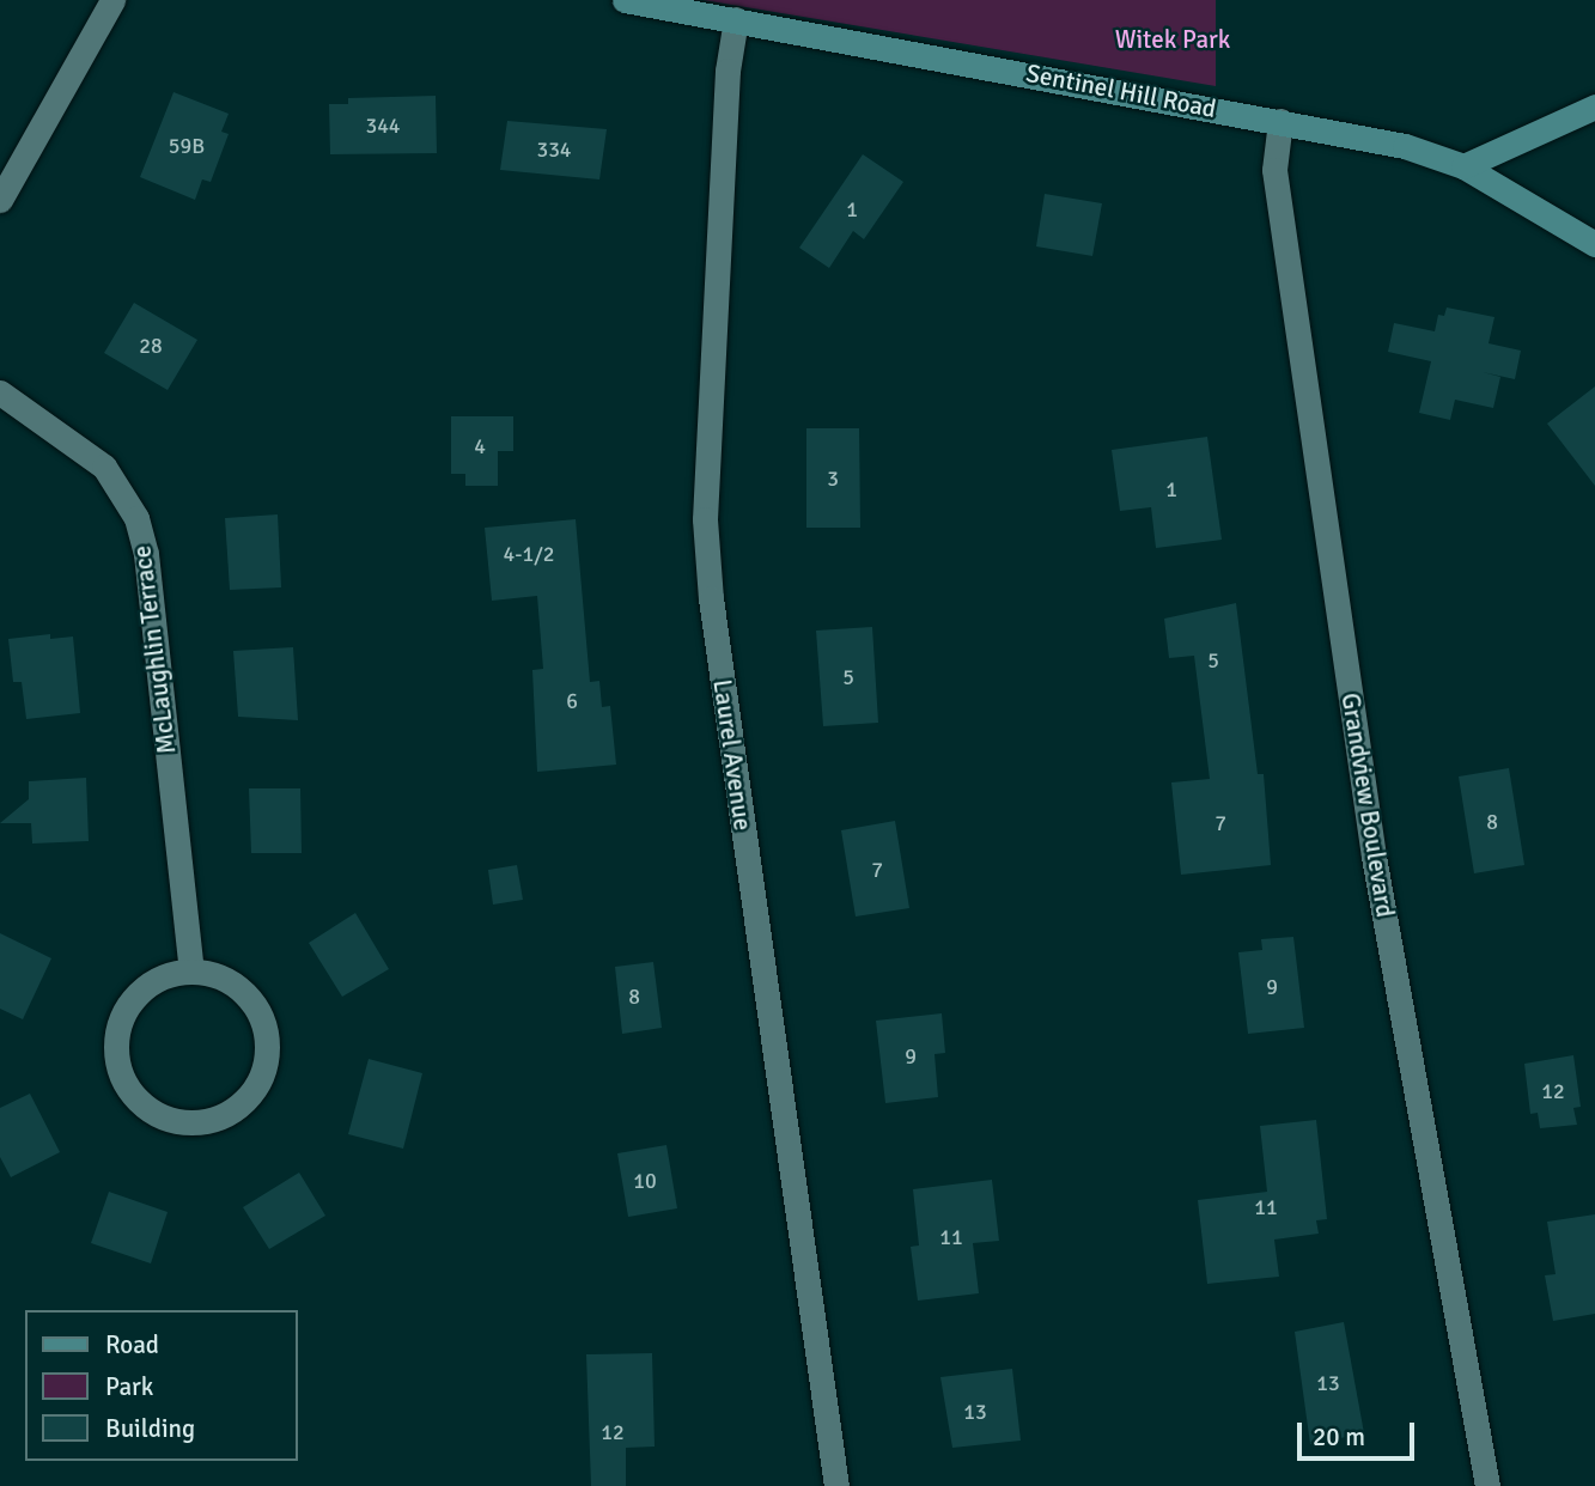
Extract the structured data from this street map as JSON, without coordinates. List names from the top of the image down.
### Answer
{
  "streets": {
    "main road": ["Sentinel Hill Road"],
    "street": ["McLaughlin Terrace", "Laurel Avenue", "Grandview Boulevard"]
  },
  "crossings": [
    ["Sentinel Hill Road", "Laurel Avenue"],
    ["Sentinel Hill Road", "Grandview Boulevard"]
  ],
  "parks": ["Witek Park"],
  "house_numbers": [
    "344",
    "59B",
    "334",
    "1",
    "28",
    "4",
    "3",
    "1",
    "4-1/2",
    "5",
    "5",
    "6",
    "8",
    "7",
    "7",
    "9",
    "8",
    "9",
    "12",
    "10",
    "11",
    "11",
    "13",
    "13",
    "12"
  ],
  "legend": ["Road", "Park", "Building"],
  "scale_bar": "20 m"
}
